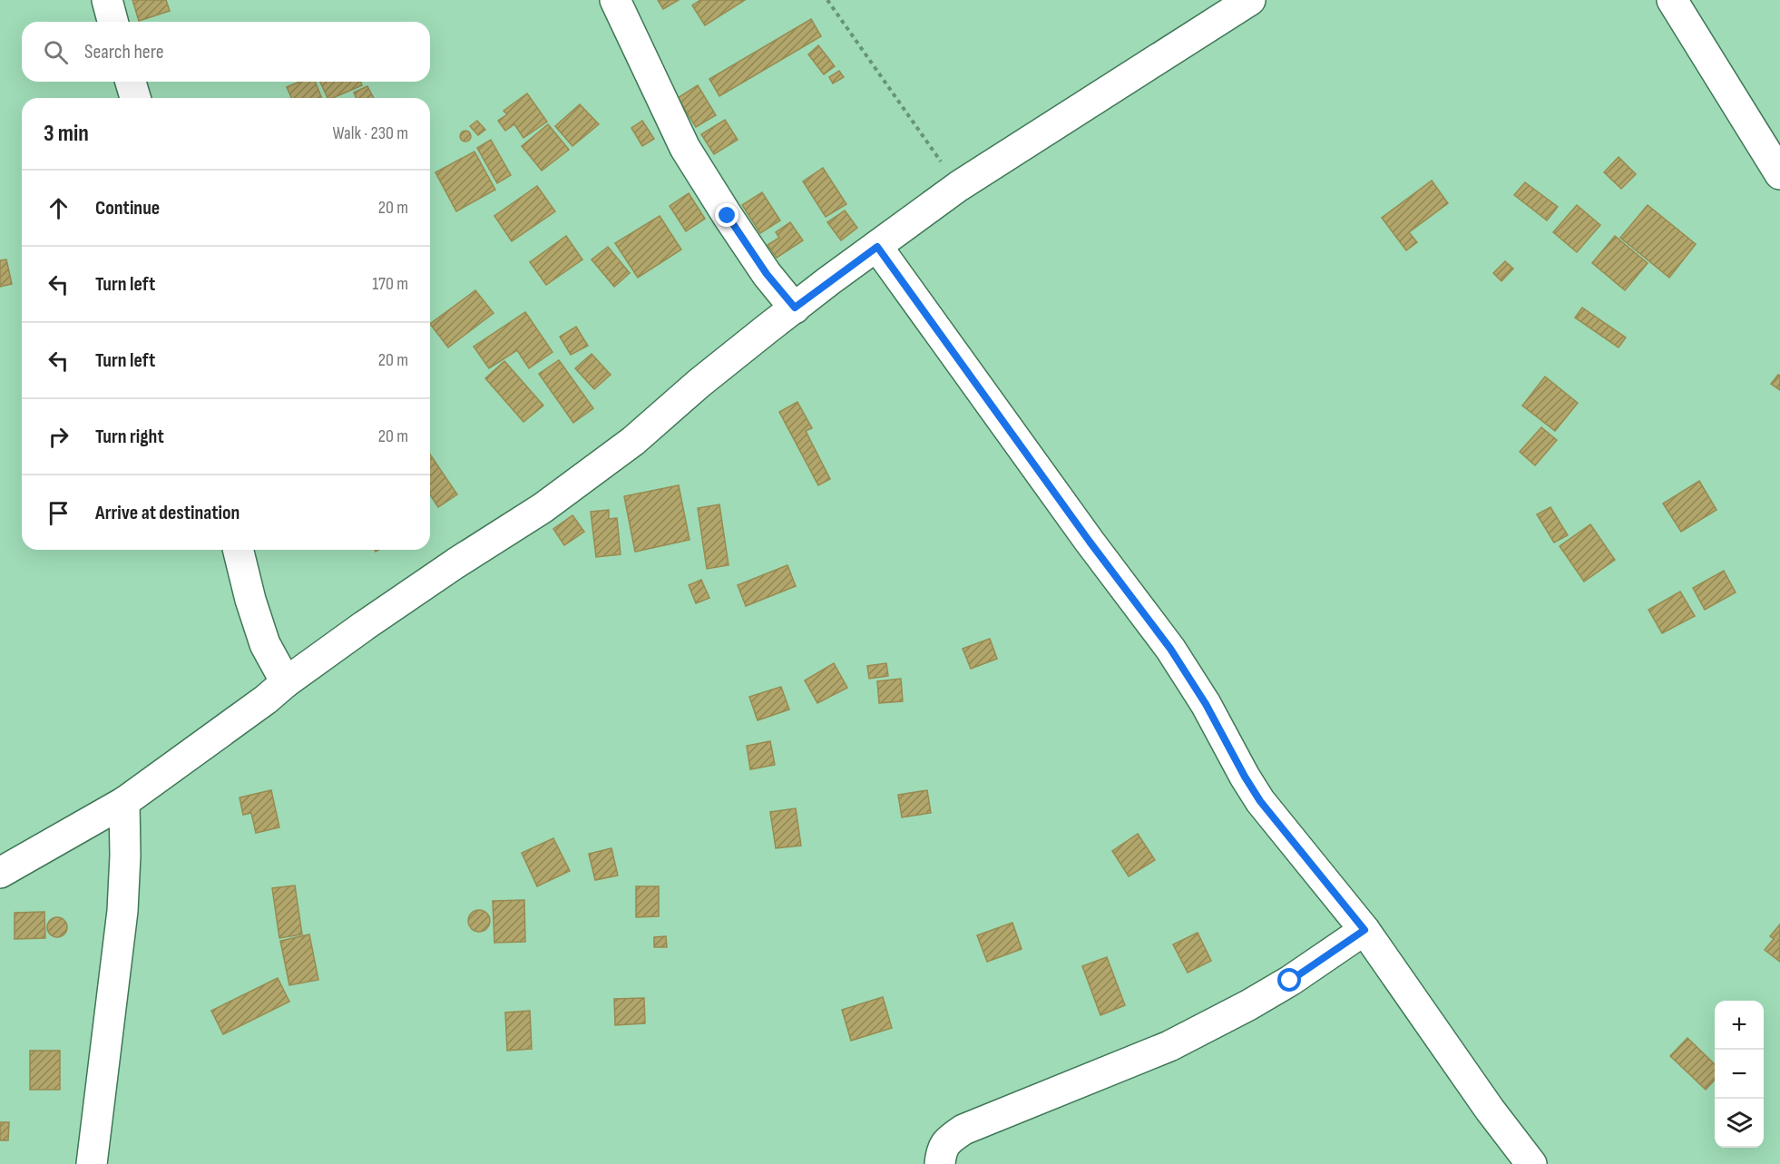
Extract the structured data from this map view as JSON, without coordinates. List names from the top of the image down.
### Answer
{
  "page": {
    "search": "Search here",
    "heading": ["3 min", "Walk · 230 m"],
    "list": [
      ["Continue", "20 m"],
      ["Turn left", "170 m"],
      ["Turn left", "20 m"],
      ["Turn right", "20 m"],
      "Arrive at destination"
    ],
    "map_buttons": ["+", "−"]
  }
}
